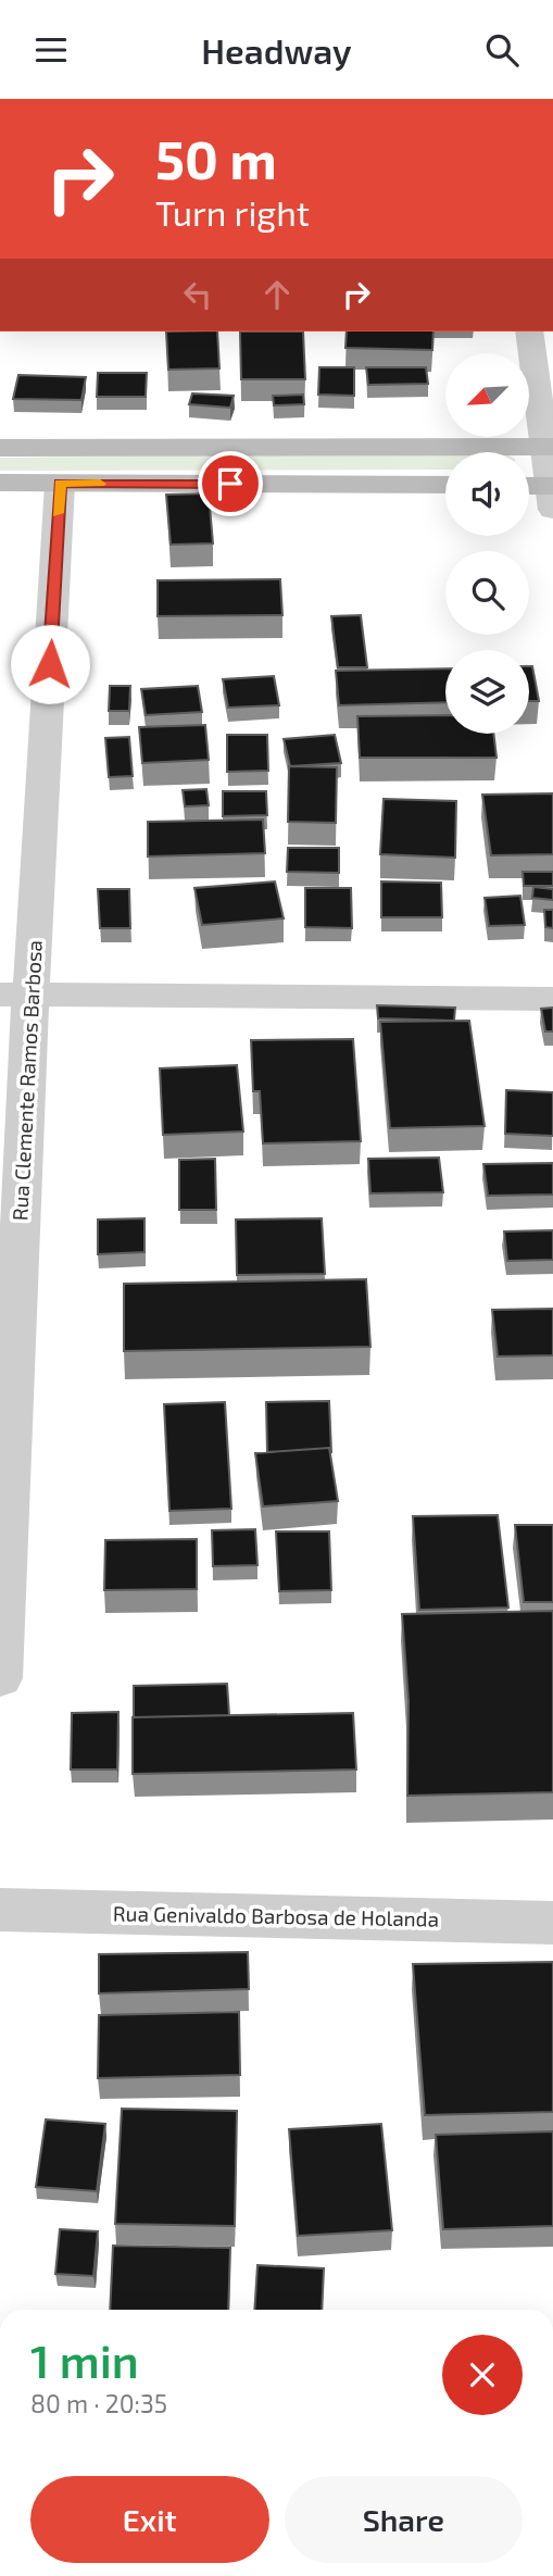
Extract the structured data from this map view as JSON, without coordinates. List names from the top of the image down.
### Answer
{
  "streets": {
    "street": ["Rua Clemente Ramos Barbosa", "Rua Genivaldo Barbosa de Holanda"]
  },
  "north": "bottom left",
  "page": {
    "header": "Headway",
    "turn": ["50 m", "Turn right"],
    "heading": ["1 min", "80 m · 20:35"],
    "buttons": ["Exit", "Share"]
  }
}
